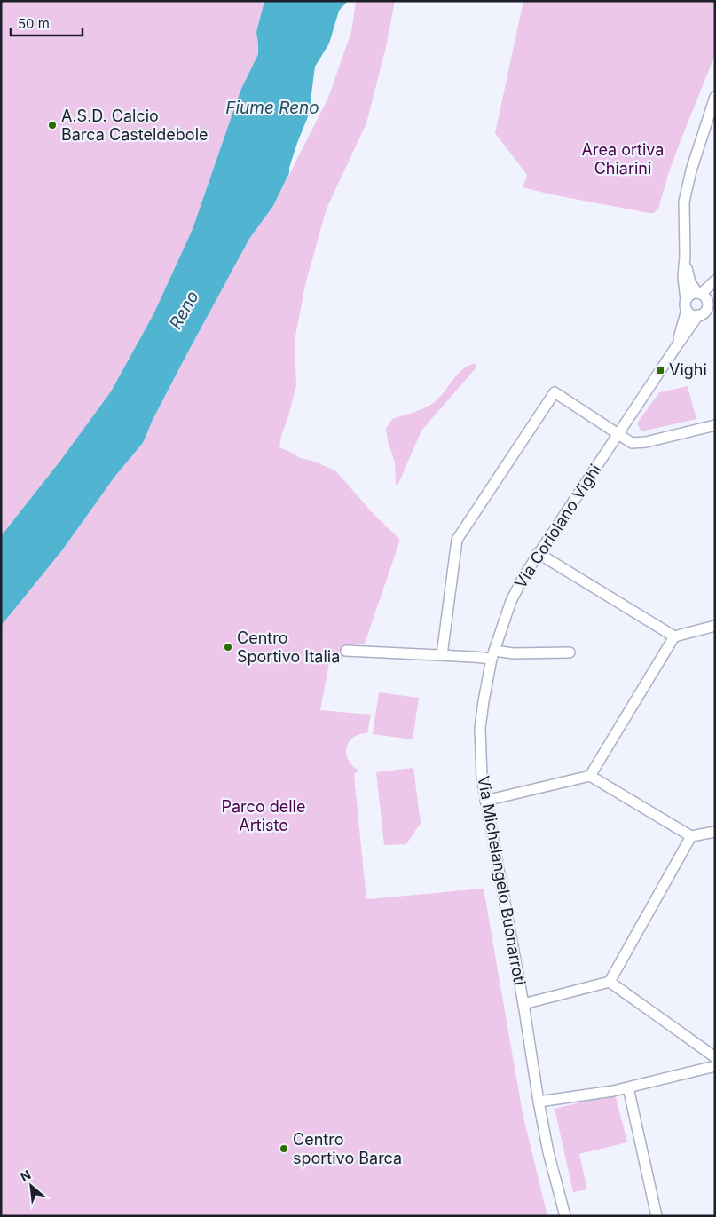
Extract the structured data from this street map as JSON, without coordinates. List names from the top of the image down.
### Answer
{
  "streets": {
    "street": ["Via Coriolano Vighi", "Via Michelangelo Buonarroti"]
  },
  "crossings": [
    ["Via Coriolano Vighi", "Via Michelangelo Buonarroti"]
  ],
  "water": ["Fiume Reno", "Reno"],
  "parks": ["Area ortiva Chiarini", "Parco delle Artiste"],
  "places": {
    "other": ["A.S.D. Calcio Barca Casteldebole", "Centro Sportivo Italia", "Centro sportivo Barca"],
    "transit": ["Vighi"]
  },
  "scale_bar": "50 m",
  "north": "top left"
}
